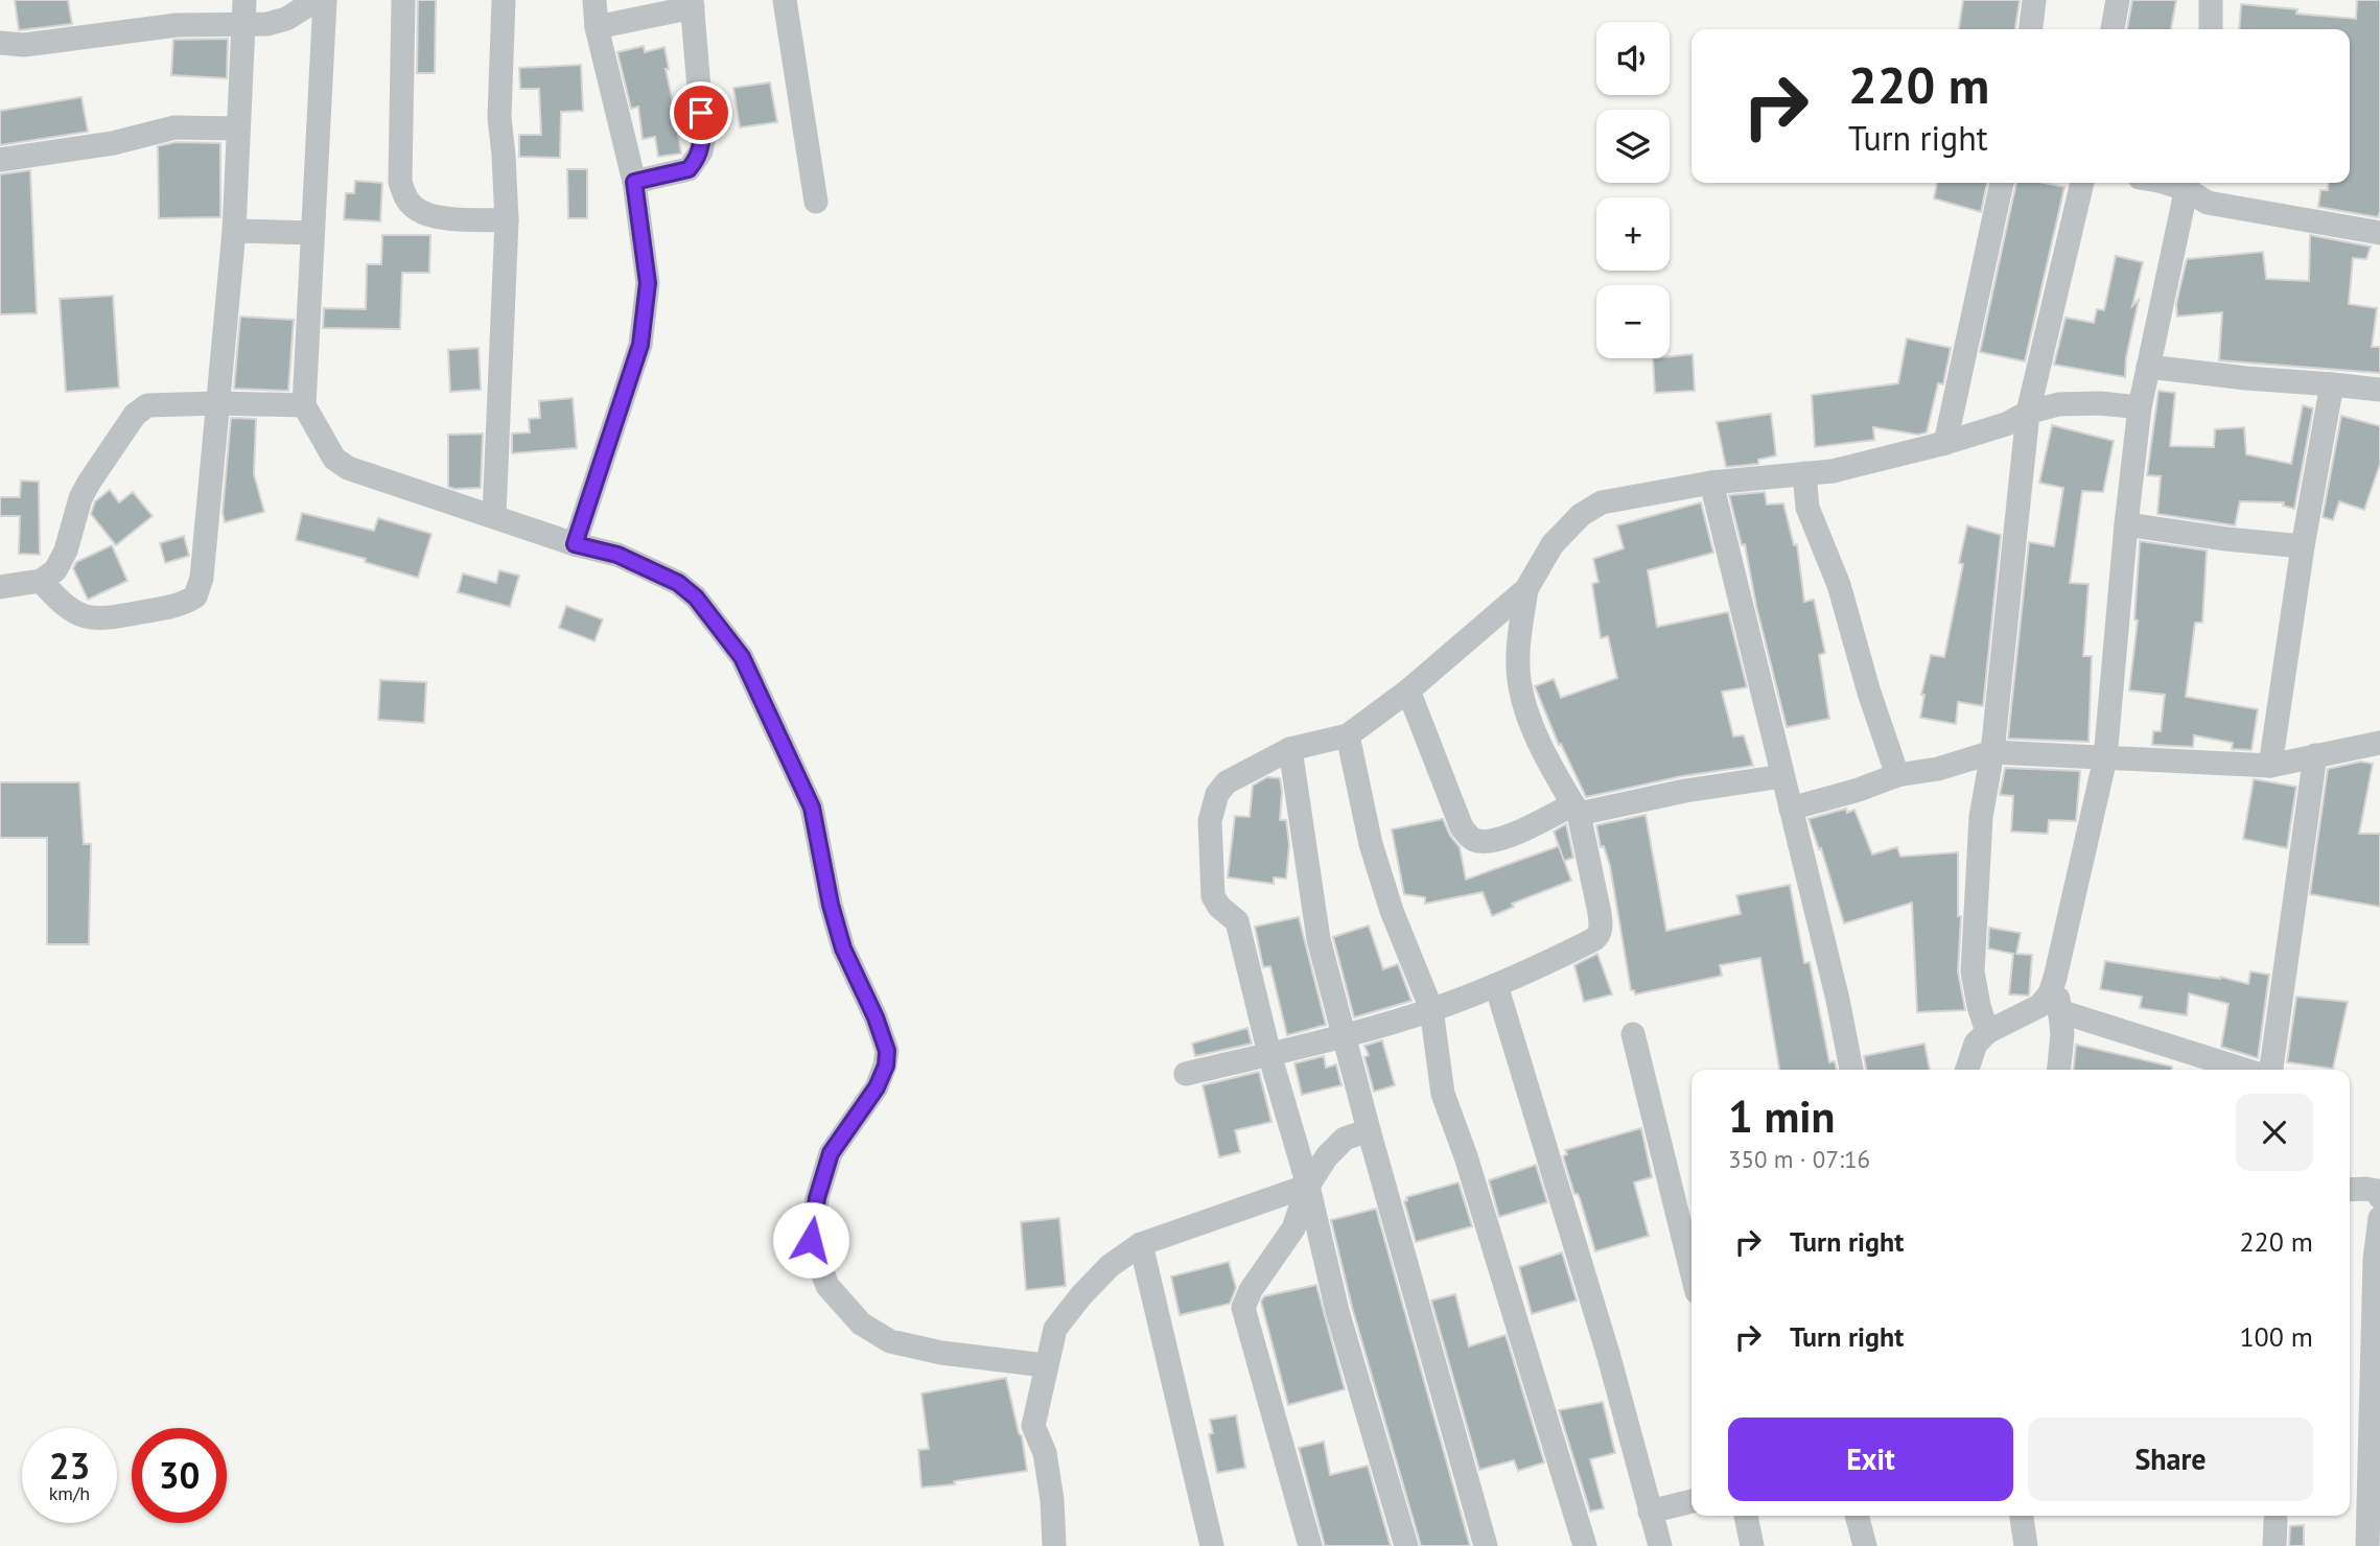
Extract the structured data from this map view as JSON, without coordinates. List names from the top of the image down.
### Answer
{
  "page": {
    "map_buttons": ["+", "−"],
    "turn": ["220 m", "Turn right"],
    "heading": ["1 min", "350 m · 07:16"],
    "list": [
      {
        "name": "Turn right",
        "value": "220 m"
      },
      {
        "name": "Turn right",
        "value": "100 m"
      }
    ],
    "buttons": ["Exit", "Share"],
    "speed": "23 km/h",
    "limit": "30"
  }
}
